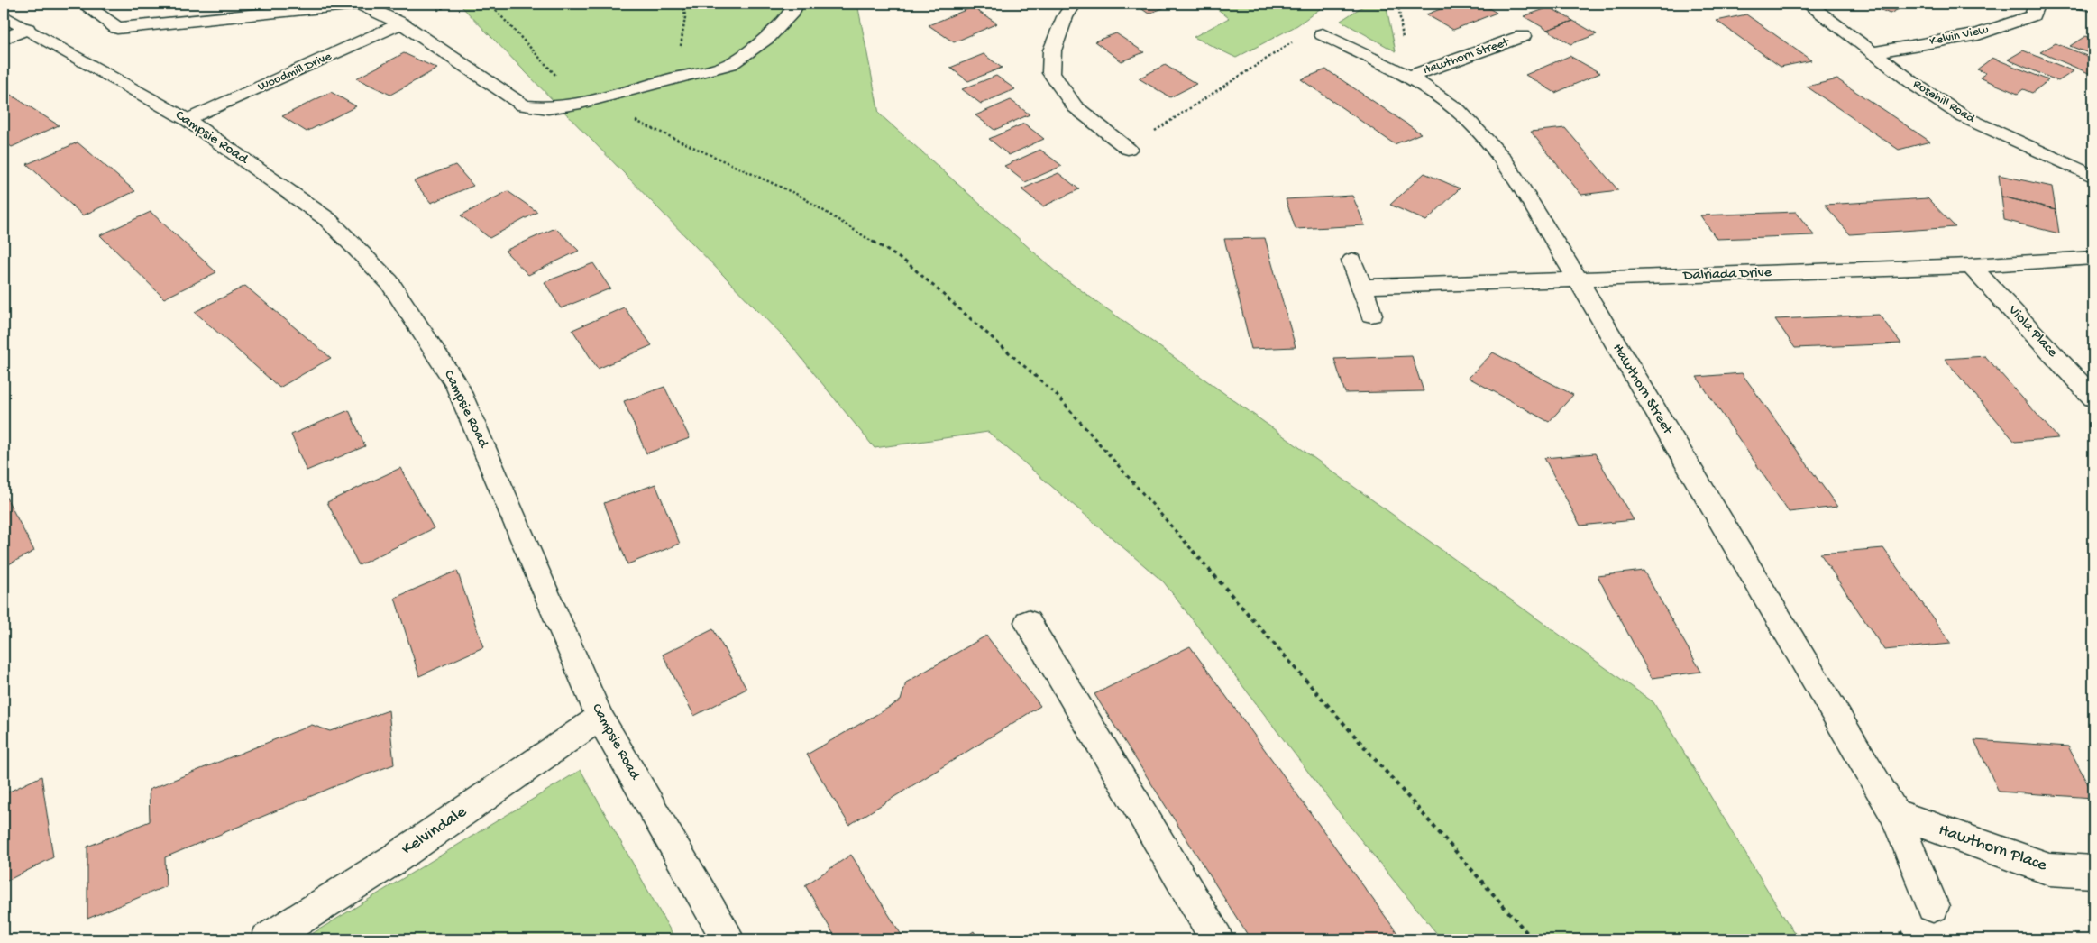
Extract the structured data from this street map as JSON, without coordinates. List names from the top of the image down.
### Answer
{
  "streets": {
    "street": [
      "Kelvin View",
      "Hawthorn Street",
      "Woodmill Drive",
      "Rosehill Road",
      "Campsie Road",
      "Dalriada Drive",
      "Viola Place",
      "Kelvindale",
      "Hawthorn Place"
    ]
  },
  "crossings": [
    ["Kelvin View", "Rosehill Road"],
    ["Hawthorn Street", "Dalriada Drive"],
    ["Hawthorn Street", "Hawthorn Place"],
    ["Woodmill Drive", "Campsie Road"],
    ["Campsie Road", "Kelvindale"],
    ["Dalriada Drive", "Viola Place"]
  ]
}
